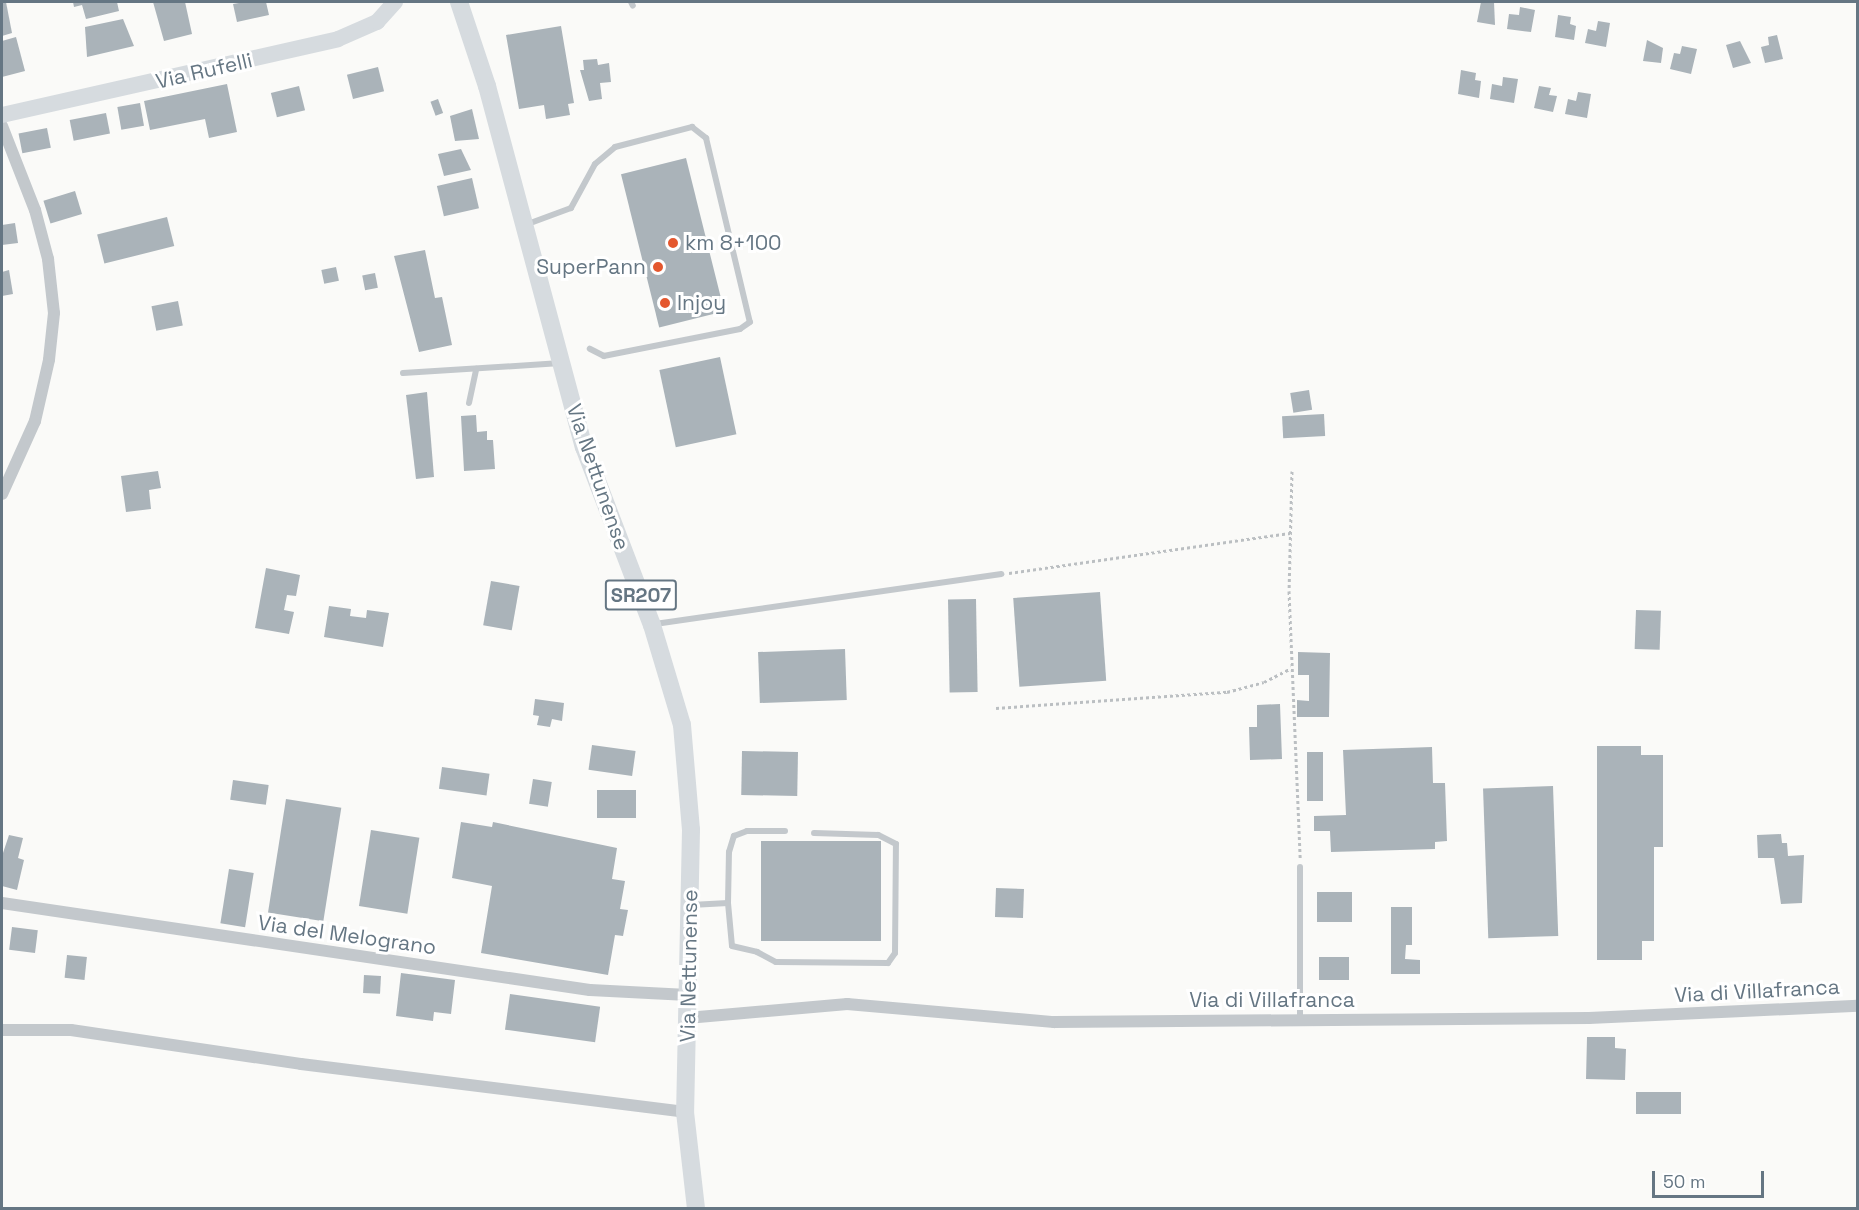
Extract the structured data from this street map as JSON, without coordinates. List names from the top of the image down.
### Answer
{
  "streets": {
    "main road": ["Via Nettunense", "SR207"],
    "street": ["Via Rufelli", "Via del Melograno", "Via di Villafranca"]
  },
  "crossings": [
    ["Via Nettunense", "Via del Melograno"],
    ["Via Nettunense", "Via di Villafranca"]
  ],
  "places": ["km 8+100", "SuperPann", "Injoy"],
  "scale_bar": "50 m"
}
